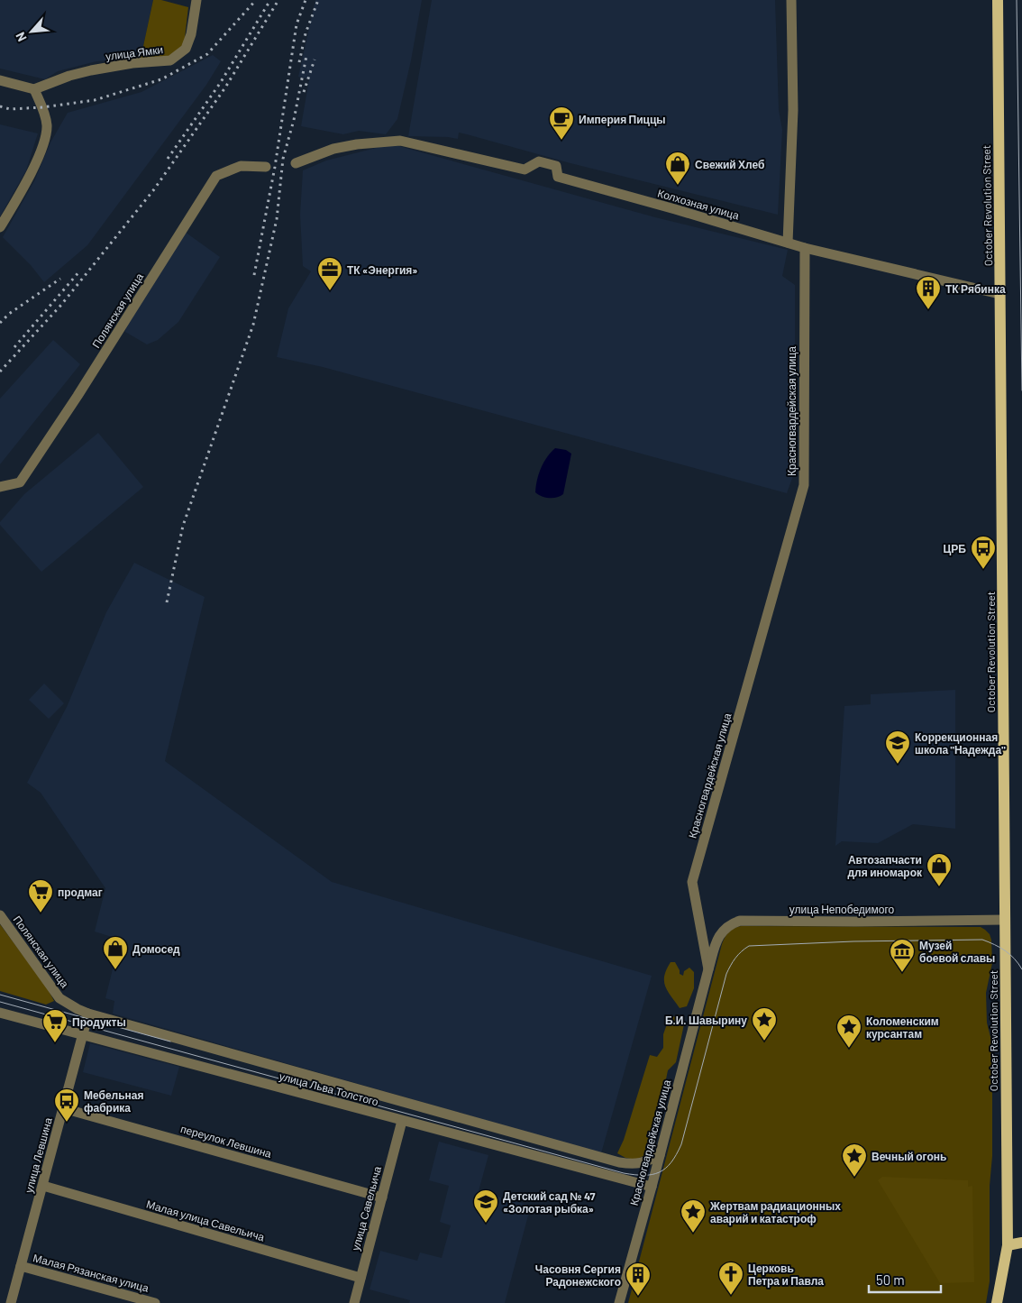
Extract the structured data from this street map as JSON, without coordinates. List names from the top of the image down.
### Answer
{
  "streets": {
    "main road": ["October Revolution Street"],
    "street": [
      "улица Ямки",
      "Колхозная улица",
      "Полянская улица",
      "Красногвардейская улица",
      "улица Непобедимого",
      "улица Льва Толстого",
      "переулок Левшина",
      "улица Левшина",
      "улица Савельича",
      "Малая улица Савельича",
      "Малая Рязанская улица"
    ]
  },
  "crossings": [
    ["Колхозная улица", "October Revolution Street"],
    ["Колхозная улица", "Красногвардейская улица"],
    ["October Revolution Street", "улица Непобедимого"],
    ["Полянская улица", "улица Льва Толстого"],
    ["Полянская улица", "улица Левшина"],
    ["Красногвардейская улица", "улица Непобедимого"],
    ["Красногвардейская улица", "улица Льва Толстого"],
    ["улица Льва Толстого", "улица Левшина"],
    ["улица Льва Толстого", "улица Савельича"],
    ["переулок Левшина", "улица Левшина"],
    ["переулок Левшина", "улица Савельича"],
    ["улица Левшина", "Малая улица Савельича"],
    ["улица Левшина", "Малая Рязанская улица"],
    ["улица Савельича", "Малая улица Савельича"]
  ],
  "places": {
    "cafe": ["Империя Пиццы"],
    "shop": ["Свежий Хлеб", "Автозапчасти для иномарок", "Домосед"],
    "office": ["ТК «Энергия»"],
    "building": ["ТК Рябинка", "Часовня Сергия Радонежского"],
    "bus stop": ["ЦРБ", "Мебельная фабрика"],
    "school or university": ["Коррекционная школа \"Надежда\"", "Детский сад № 47 «Золотая рыбка»"],
    "supermarket": ["продмаг", "Продукты"],
    "museum": ["Музей боевой славы"],
    "place": [
      "Б.И. Шавырину",
      "Коломенским курсантам",
      "Вечный огонь",
      "Жертвам радиационных аварий и катастроф"
    ],
    "church": ["Церковь Петра и Павла"]
  },
  "scale_bar": "50 m",
  "north": "bottom left"
}
